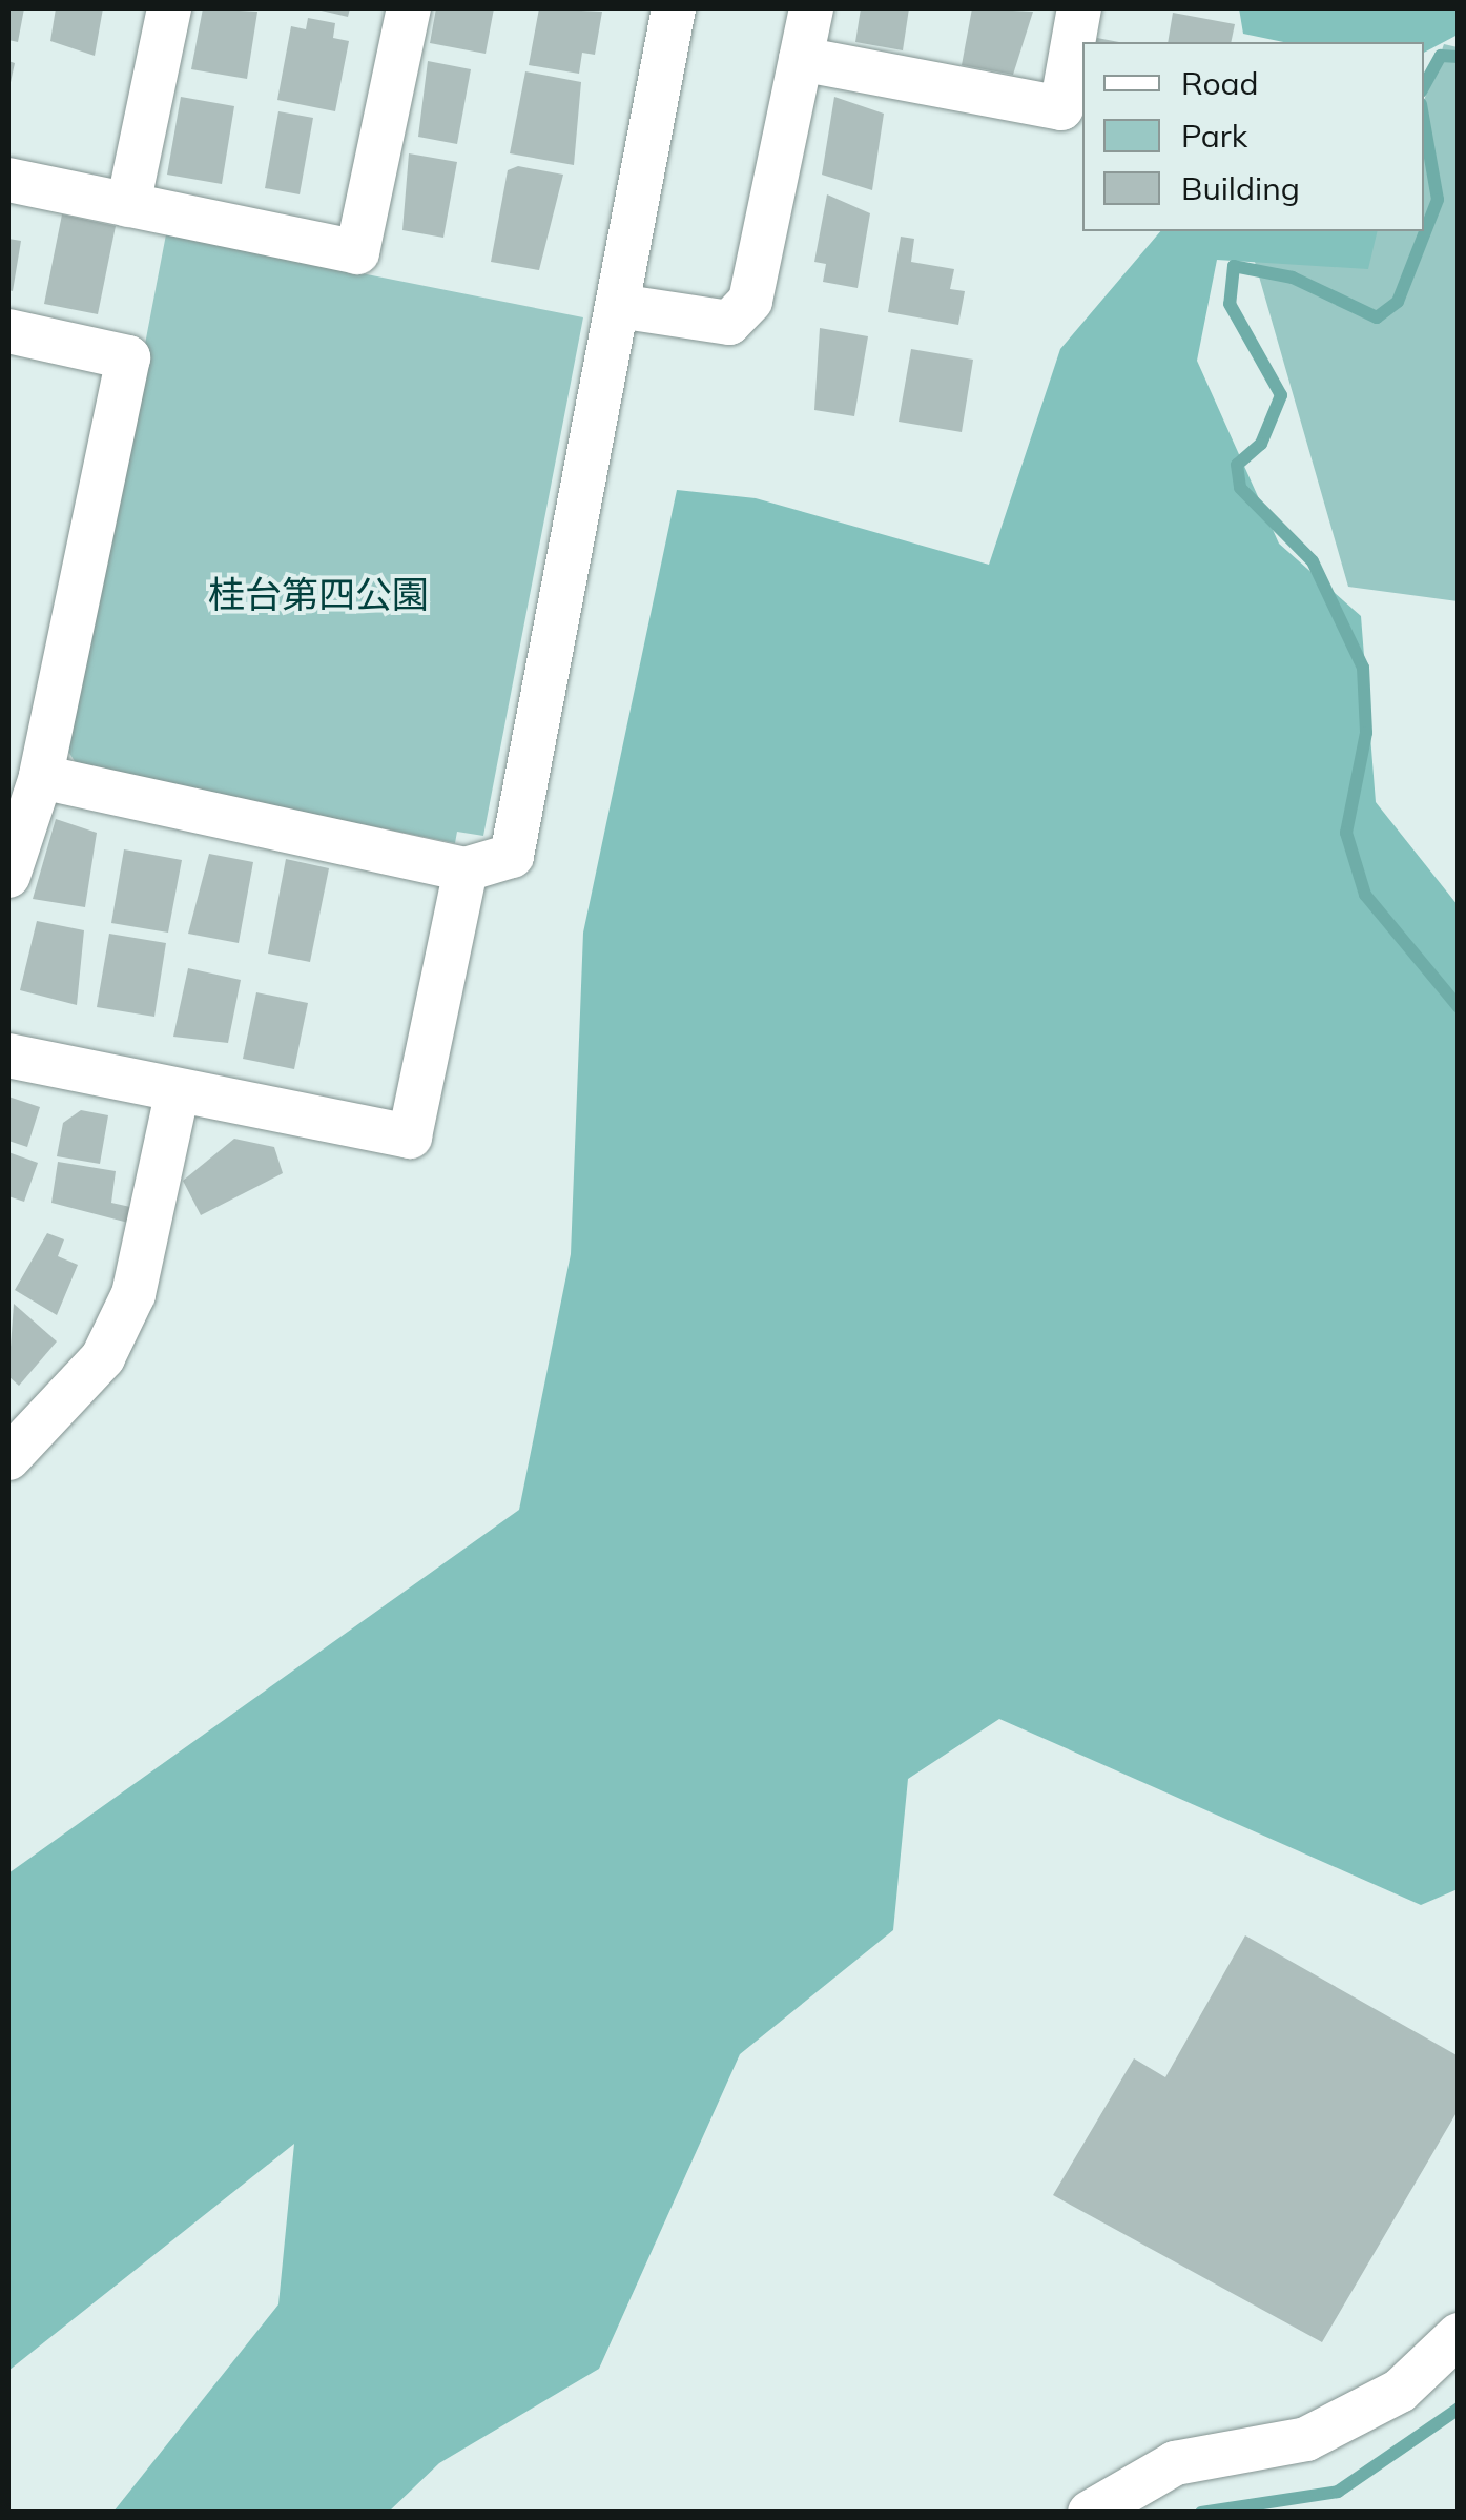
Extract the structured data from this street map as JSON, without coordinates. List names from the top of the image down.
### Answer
{
  "parks": ["桂台第四公園"],
  "legend": ["Road", "Park", "Building"]
}
